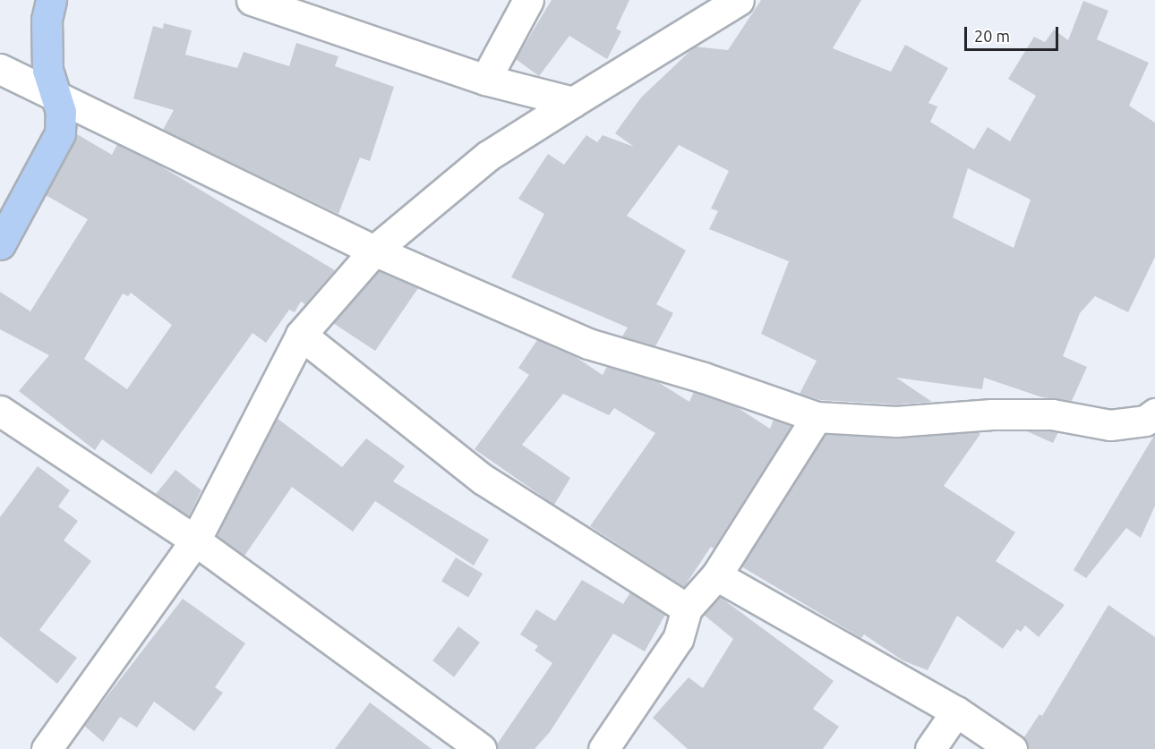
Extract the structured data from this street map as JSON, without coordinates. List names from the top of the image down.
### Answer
{
  "scale_bar": "20 m"
}
